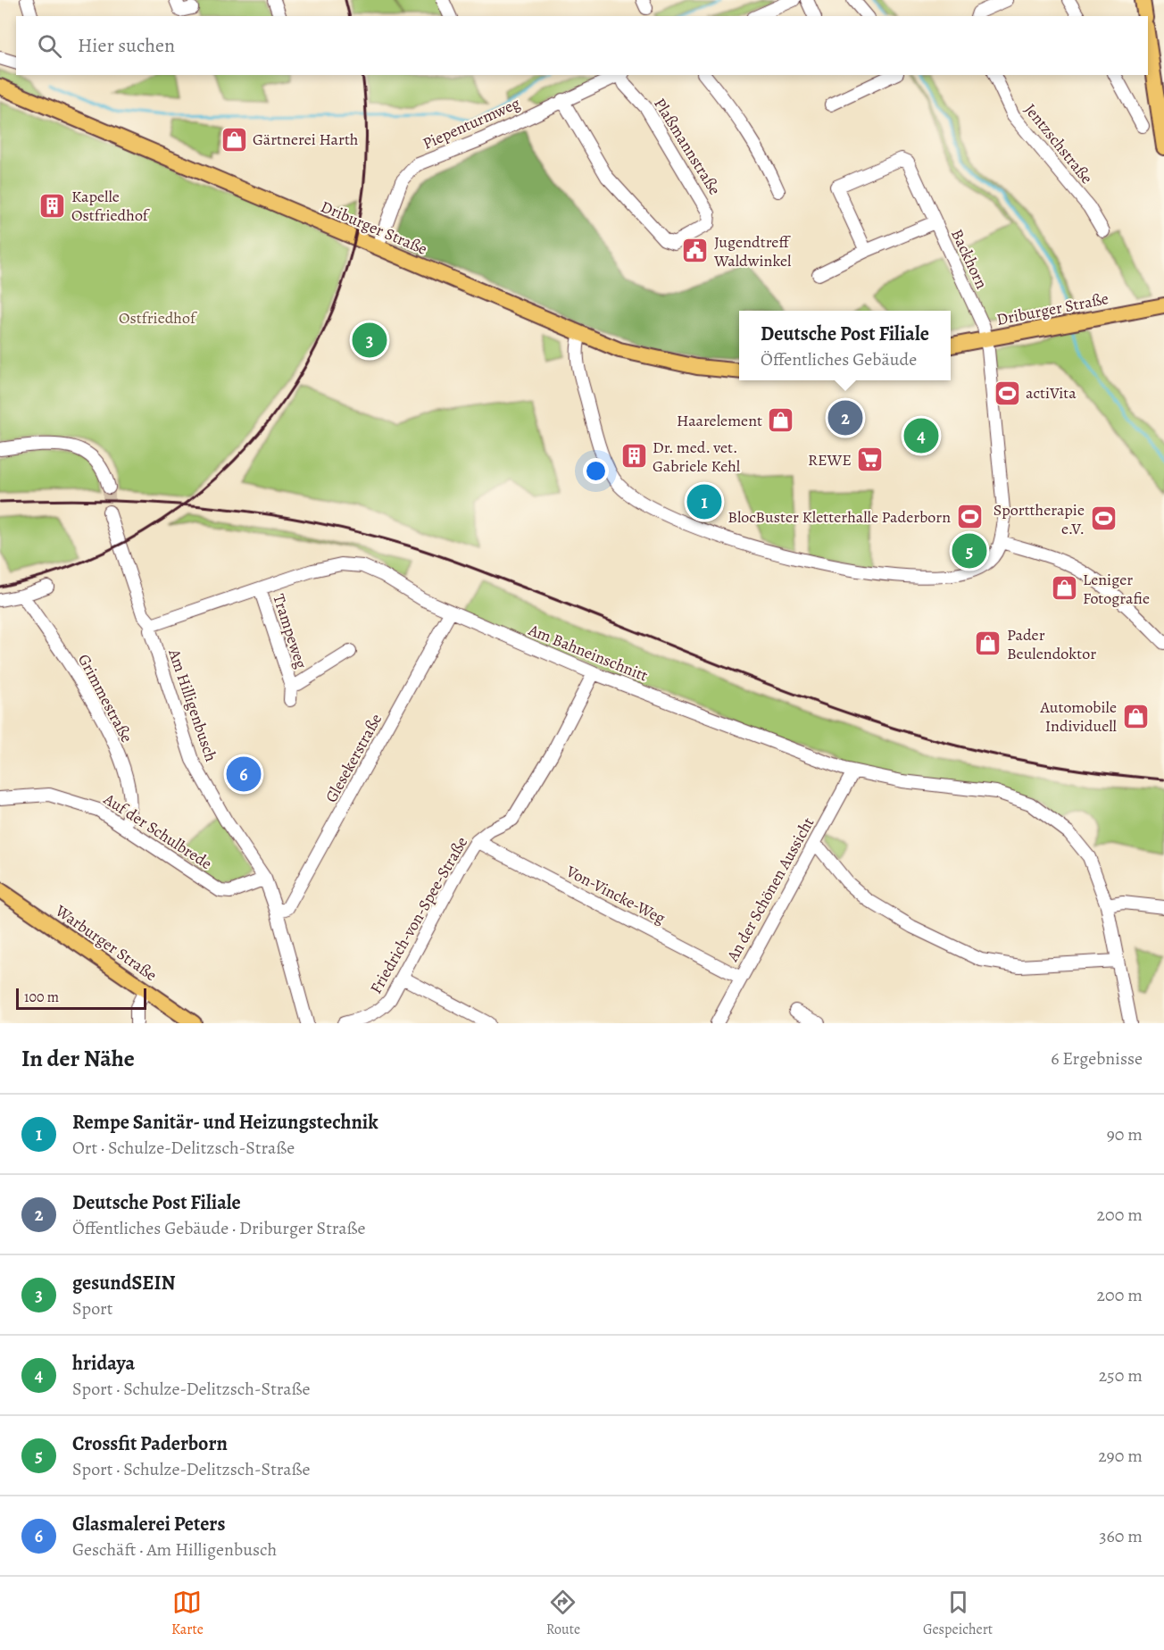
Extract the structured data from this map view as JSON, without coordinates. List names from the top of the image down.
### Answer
{
  "streets": {
    "main road": ["Driburger Straße", "Warburger Straße"],
    "street": [
      "Piepenturmweg",
      "Jentzschstraße",
      "Plaßmannstraße",
      "Backhorn",
      "Trampeweg",
      "Am Bahneinschnitt",
      "Grimmestraße",
      "Am Hilligenbusch",
      "Glesekerstraße",
      "Auf der Schulbrede",
      "An der Schönen Aussicht",
      "Von-Vincke-Weg",
      "Friedrich-von-Spee-Straße"
    ]
  },
  "crossings": [
    ["Piepenturmweg", "Plaßmannstraße"],
    ["Piepenturmweg", "Driburger Straße"],
    ["Driburger Straße", "Backhorn"],
    ["Trampeweg", "Am Bahneinschnitt"],
    ["Am Bahneinschnitt", "Am Hilligenbusch"],
    ["Am Bahneinschnitt", "Glesekerstraße"],
    ["Am Bahneinschnitt", "An der Schönen Aussicht"],
    ["Am Bahneinschnitt", "Friedrich-von-Spee-Straße"],
    ["Grimmestraße", "Auf der Schulbrede"],
    ["Am Hilligenbusch", "Glesekerstraße"],
    ["Am Hilligenbusch", "Auf der Schulbrede"],
    ["An der Schönen Aussicht", "Von-Vincke-Weg"],
    ["Von-Vincke-Weg", "Friedrich-von-Spee-Straße"]
  ],
  "parks": ["Ostfriedhof"],
  "places": {
    "shop": [
      "Gärtnerei Harth",
      "Haarelement",
      "Leniger Fotografie",
      "Pader Beulendoktor",
      "Automobile Individuell"
    ],
    "building": ["Kapelle Ostfriedhof", "Dr. med. vet. Gabriele Kehl"],
    "public building": ["Jugendtreff Waldwinkel"],
    "sports": ["actiVita", "BlocBuster Kletterhalle Paderborn", "Sporttherapie e.V."],
    "supermarket": ["REWE"]
  },
  "scale_bar": "100 m",
  "page": {
    "search": "Hier suchen",
    "popup": ["Deutsche Post Filiale", "Öffentliches Gebäude"],
    "pins": [
      "3",
      "2",
      "4",
      "1",
      "5",
      "6"
    ],
    "scale": "100 m",
    "heading": ["In der Nähe", "6 Ergebnisse"],
    "list": [
      {
        "mark": "1",
        "name": "Rempe Sanitär- und Heizungstechnik",
        "note": "Ort · Schulze-Delitzsch-Straße",
        "value": "90 m"
      },
      {
        "mark": "2",
        "name": "Deutsche Post Filiale",
        "note": "Öffentliches Gebäude · Driburger Straße",
        "value": "200 m"
      },
      {
        "mark": "3",
        "name": "gesundSEIN",
        "note": "Sport",
        "value": "200 m"
      },
      {
        "mark": "4",
        "name": "hridaya",
        "note": "Sport · Schulze-Delitzsch-Straße",
        "value": "250 m"
      },
      {
        "mark": "5",
        "name": "Crossfit Paderborn",
        "note": "Sport · Schulze-Delitzsch-Straße",
        "value": "290 m"
      },
      {
        "mark": "6",
        "name": "Glasmalerei Peters",
        "note": "Geschäft · Am Hilligenbusch",
        "value": "360 m"
      }
    ],
    "nav": ["Karte", "Route", "Gespeichert"]
  }
}
